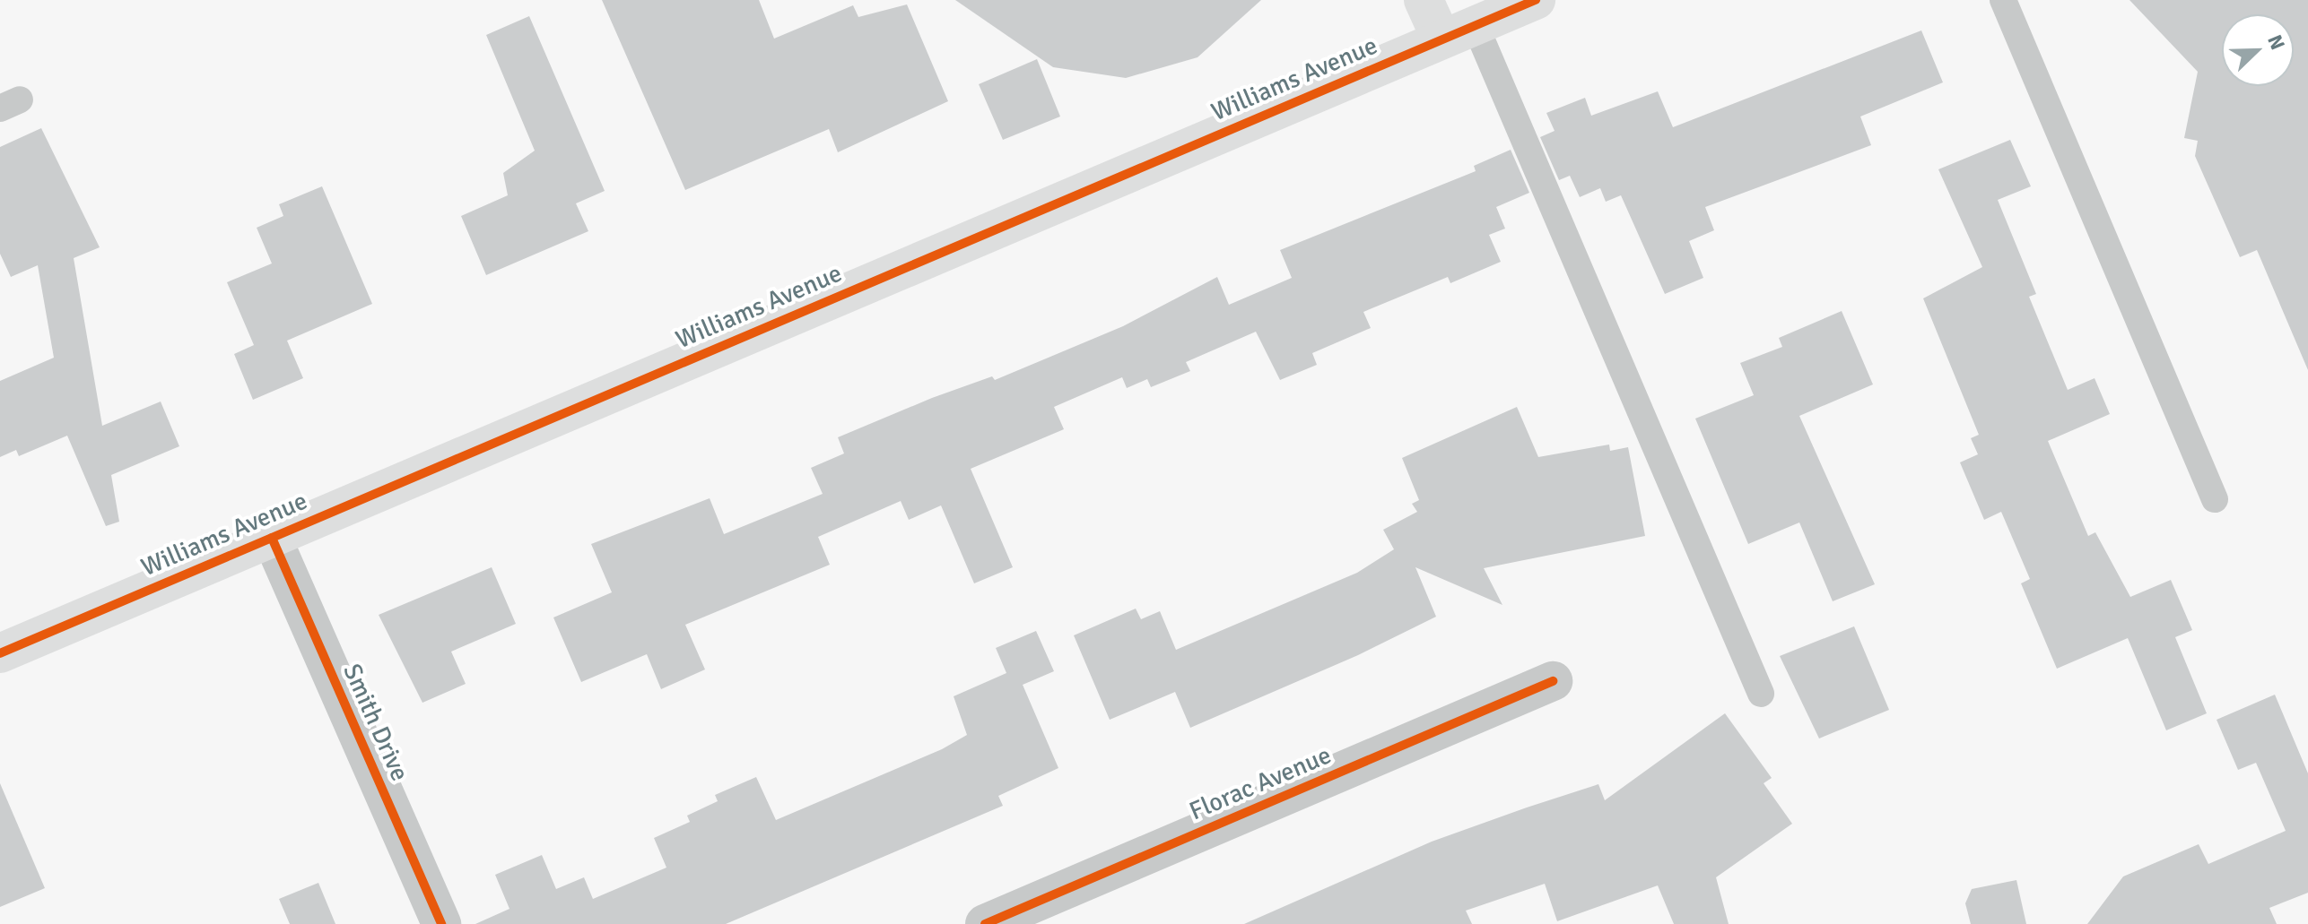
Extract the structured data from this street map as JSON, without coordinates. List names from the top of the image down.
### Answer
{
  "streets": {
    "street": ["Williams Avenue", "Smith Drive", "Florac Avenue"]
  },
  "crossings": [
    ["Williams Avenue", "Smith Drive"]
  ],
  "north": "top right"
}
